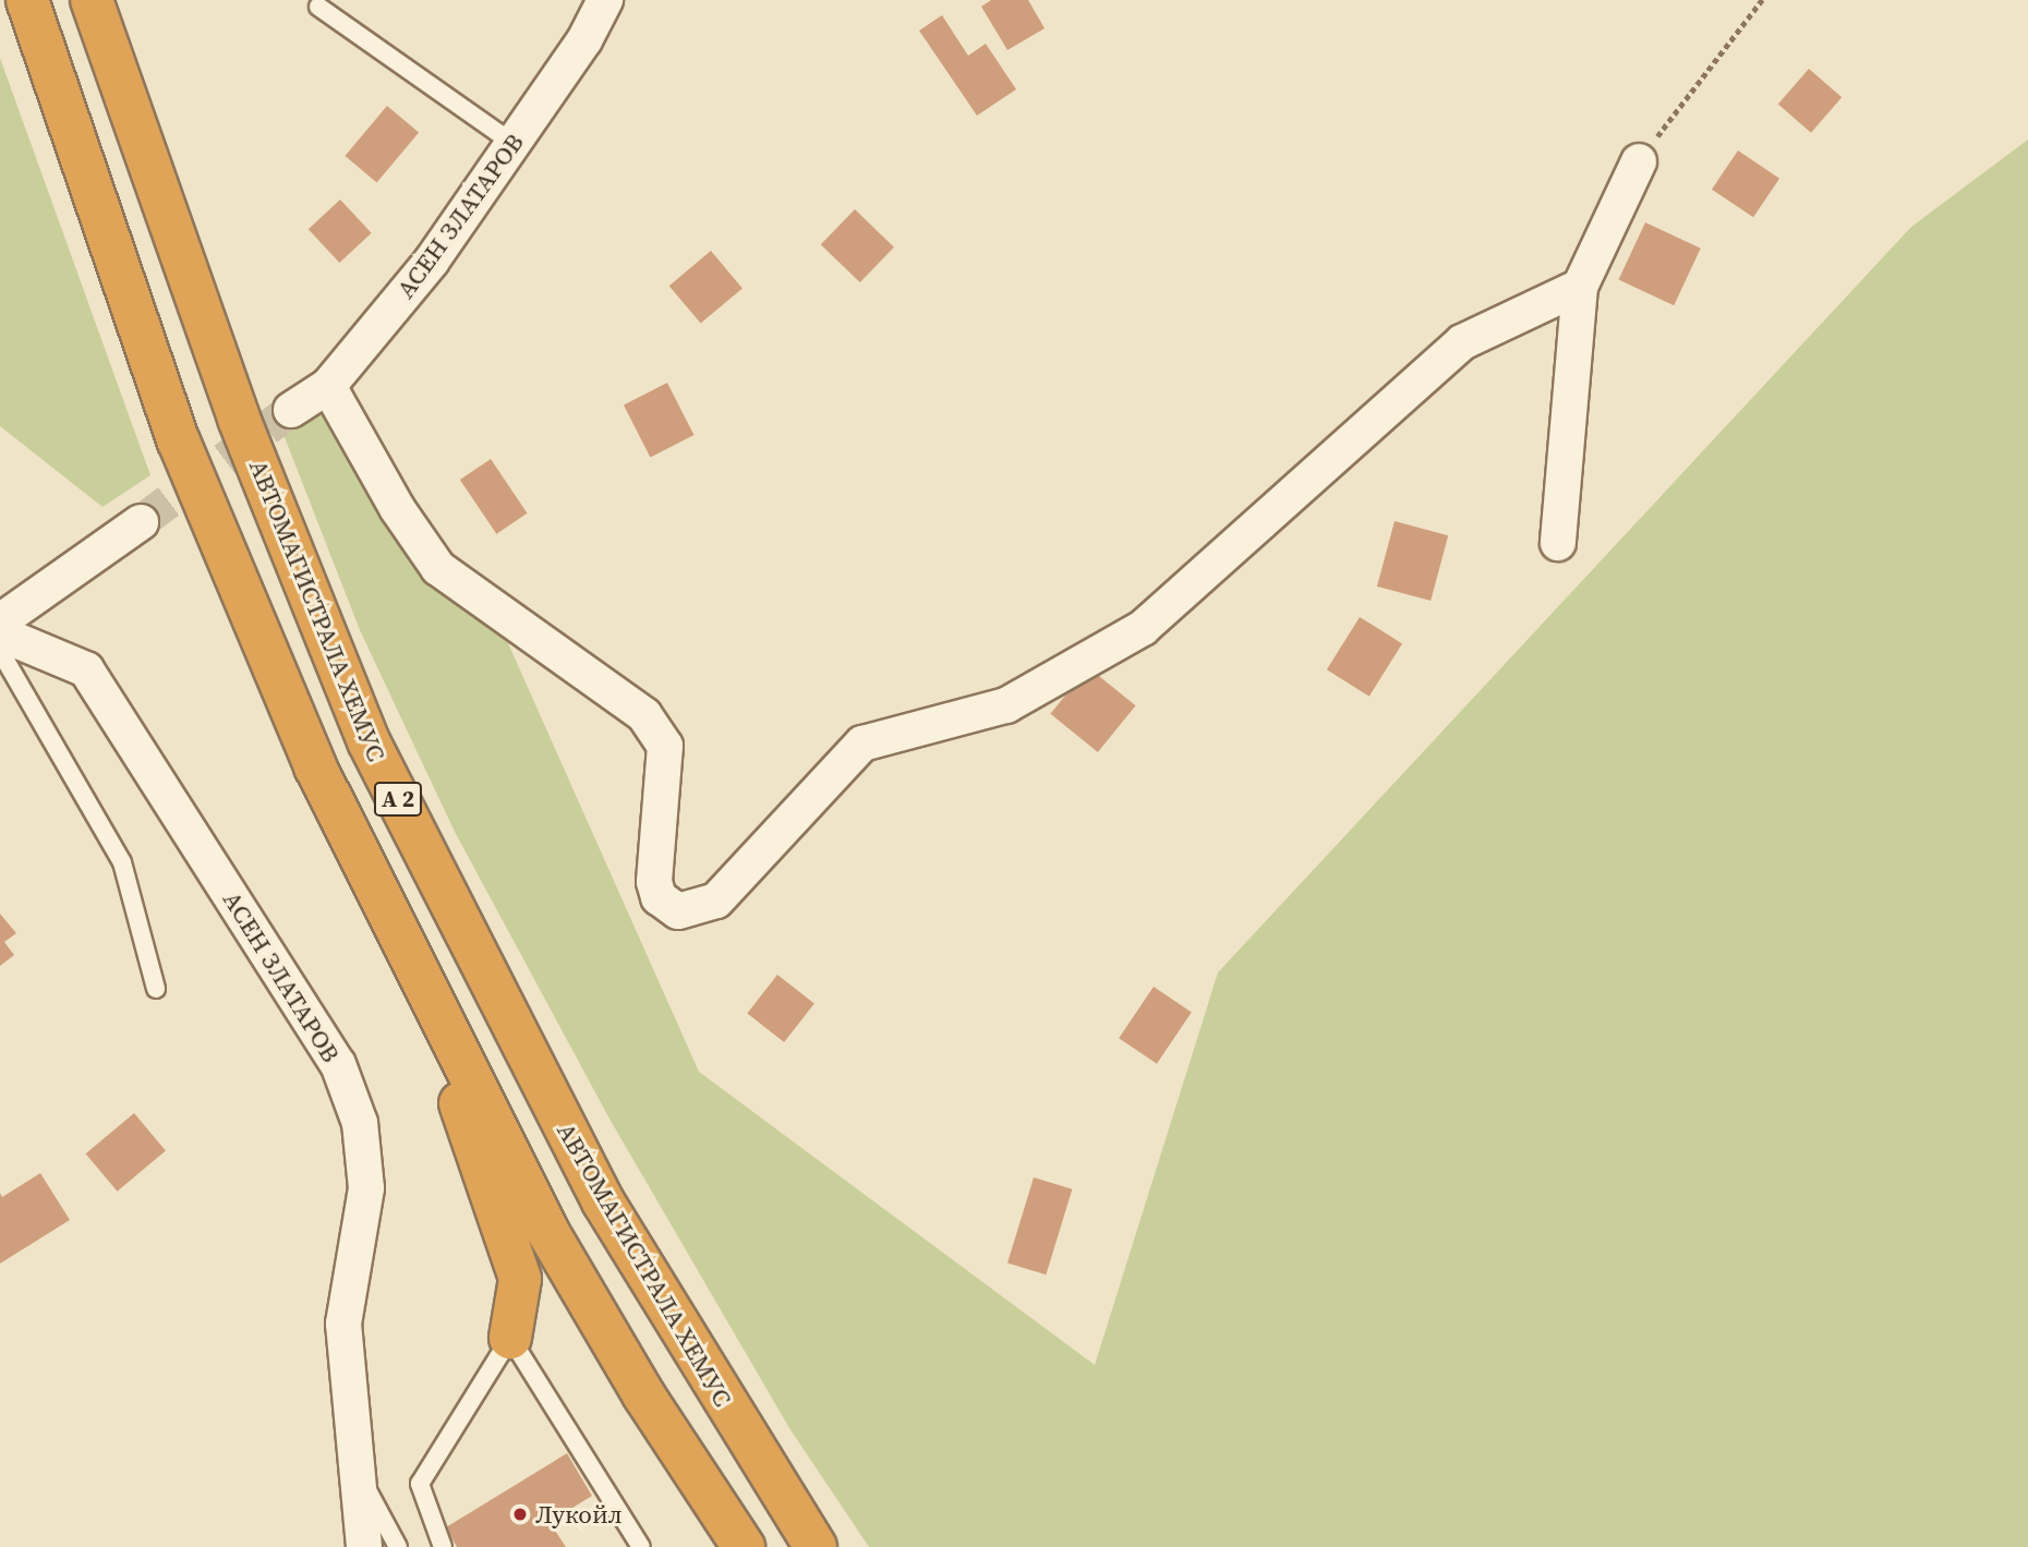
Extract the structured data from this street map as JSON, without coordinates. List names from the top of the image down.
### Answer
{
  "streets": {
    "highway": ["АВТОМАГИСТРАЛА ХЕМУС", "A 2"],
    "street": ["АСЕН ЗЛАТАРОВ"]
  },
  "places": ["Лукойл"]
}
